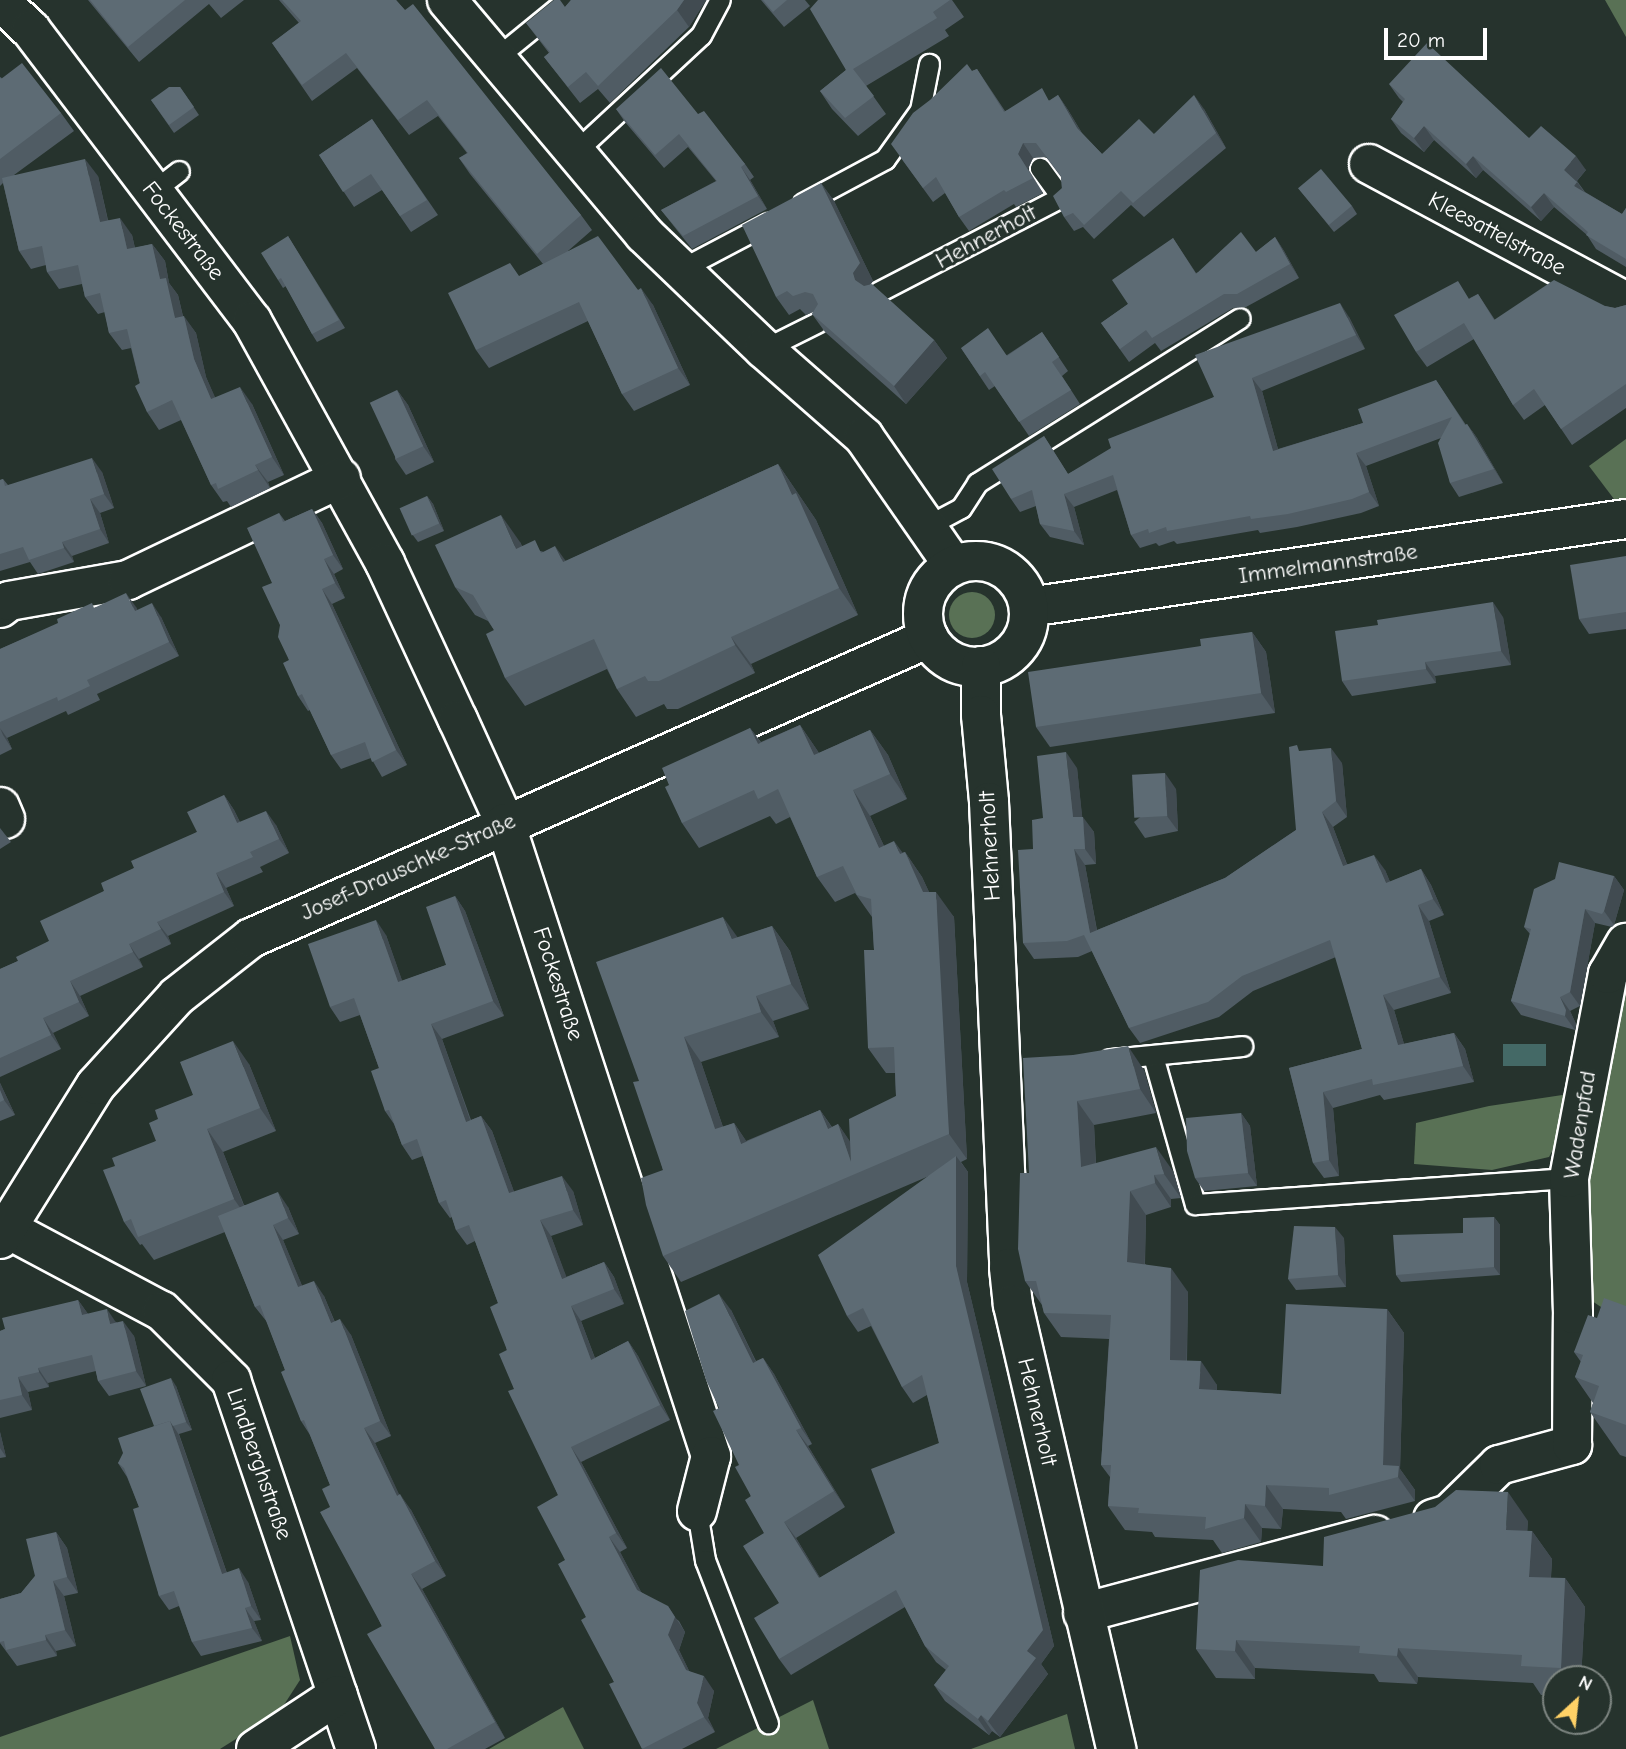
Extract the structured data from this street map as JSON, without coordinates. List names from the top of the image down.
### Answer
{
  "streets": {
    "street": [
      "Fockestraße",
      "Kleesattelstraße",
      "Hehnerholt",
      "Immelmannstraße",
      "Josef-Drauschke-Straße",
      "Wadenpfad",
      "Lindberghstraße"
    ]
  },
  "crossings": [
    ["Fockestraße", "Josef-Drauschke-Straße"],
    ["Hehnerholt", "Immelmannstraße"],
    ["Hehnerholt", "Josef-Drauschke-Straße"],
    ["Hehnerholt", "Wadenpfad"],
    ["Immelmannstraße", "Josef-Drauschke-Straße"],
    ["Josef-Drauschke-Straße", "Lindberghstraße"]
  ],
  "scale_bar": "20 m",
  "north": "top right"
}
